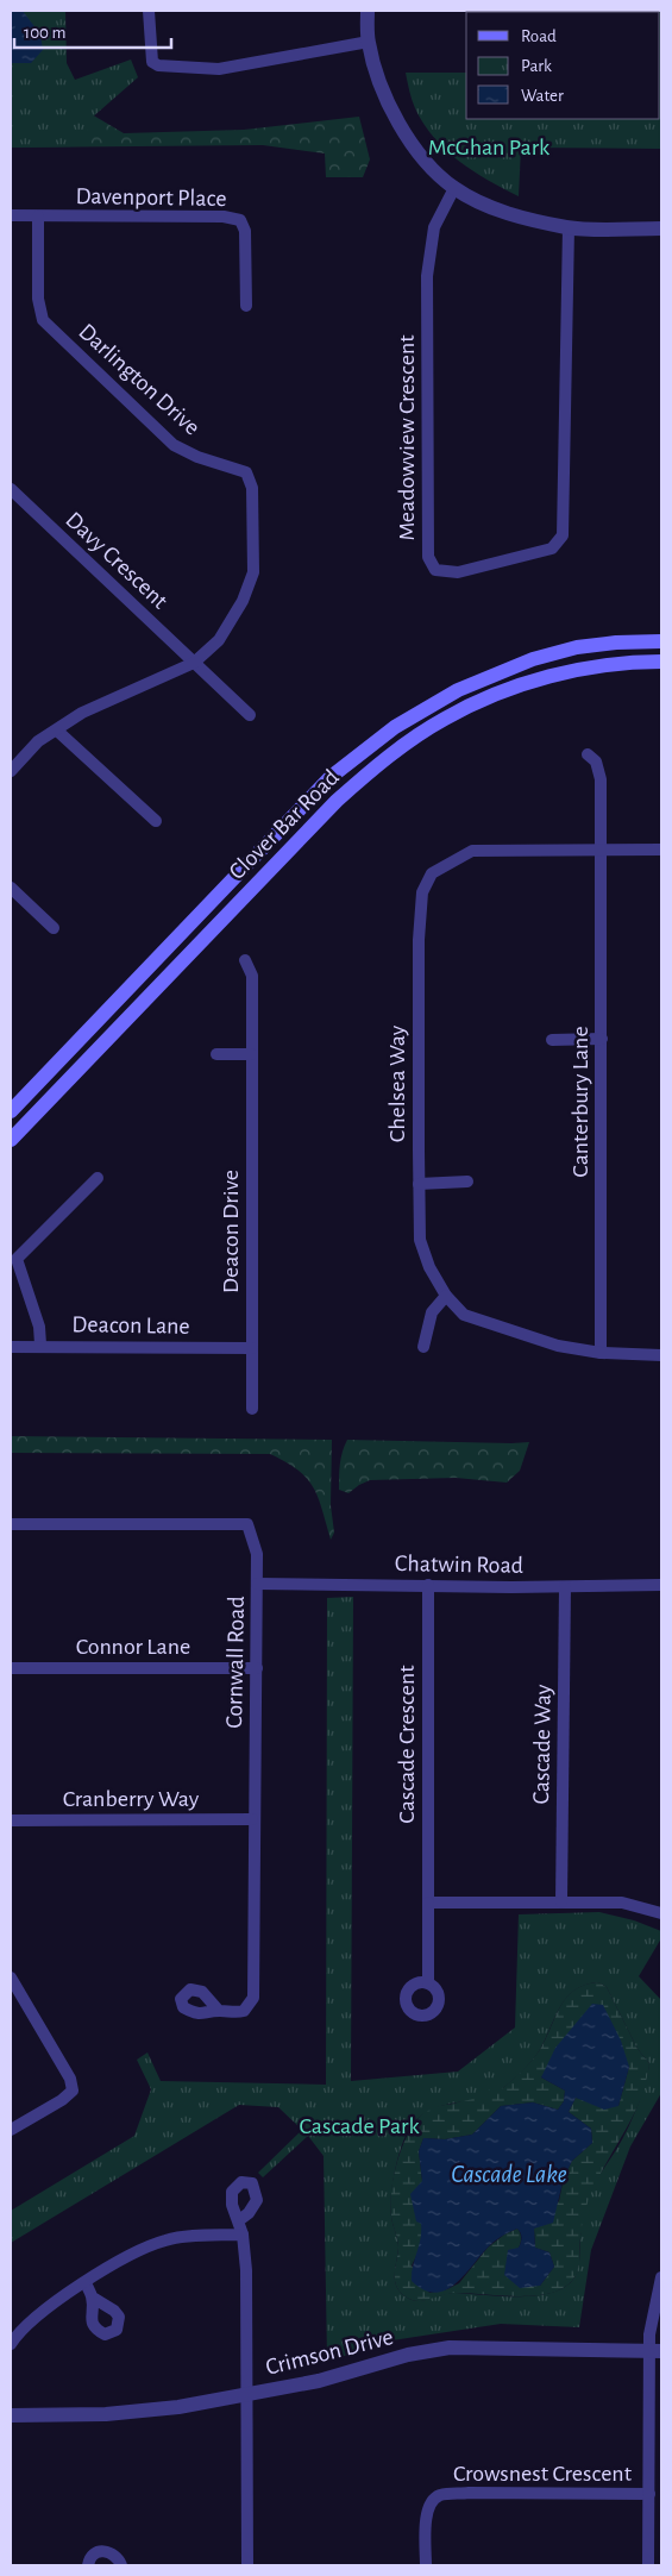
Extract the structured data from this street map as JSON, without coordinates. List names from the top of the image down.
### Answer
{
  "streets": {
    "main road": ["Clover Bar Road"],
    "street": [
      "Davenport Place",
      "Darlington Drive",
      "Meadowview Crescent",
      "Davy Crescent",
      "Chelsea Way",
      "Canterbury Lane",
      "Deacon Drive",
      "Deacon Lane",
      "Chatwin Road",
      "Connor Lane",
      "Cornwall Road",
      "Cascade Crescent",
      "Cascade Way",
      "Cranberry Way",
      "Crimson Drive",
      "Crowsnest Crescent"
    ]
  },
  "crossings": [
    ["Davenport Place", "Darlington Drive"],
    ["Darlington Drive", "Davy Crescent"],
    ["Chelsea Way", "Canterbury Lane"],
    ["Deacon Drive", "Deacon Lane"],
    ["Chatwin Road", "Cornwall Road"],
    ["Chatwin Road", "Cascade Crescent"],
    ["Chatwin Road", "Cascade Way"],
    ["Connor Lane", "Cornwall Road"],
    ["Cornwall Road", "Cranberry Way"],
    ["Crimson Drive", "Crowsnest Crescent"]
  ],
  "water": ["Cascade Lake"],
  "parks": ["McGhan Park", "Cascade Park"],
  "legend": ["Road", "Park", "Water"],
  "scale_bar": "100 m"
}
